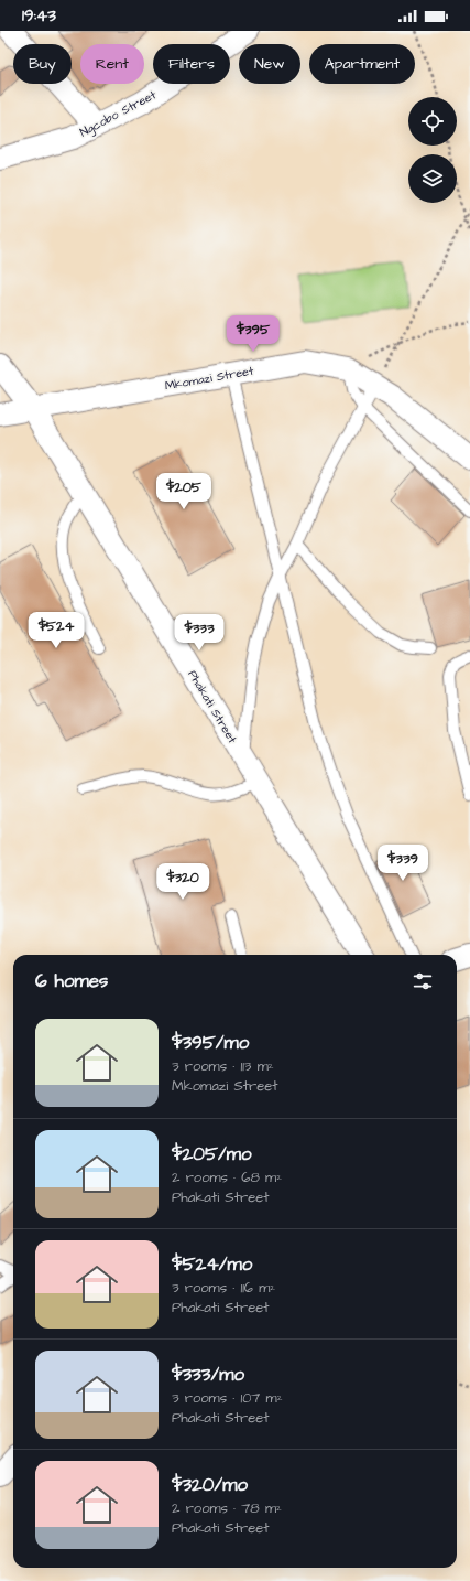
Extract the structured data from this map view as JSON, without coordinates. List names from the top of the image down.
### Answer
{
  "streets": {
    "street": ["Ngcobo Street", "Mkomazi Street", "Phakati Street"]
  },
  "crossings": [
    ["Mkomazi Street", "Phakati Street"]
  ],
  "page": {
    "status": "19:43",
    "chip": [
      "Buy",
      "Rent",
      "Filters",
      "New",
      "Apartment"
    ],
    "price": [
      "$395",
      "$205",
      "$524",
      "$333",
      "$339",
      "$320"
    ],
    "heading": "6 homes",
    "list": [
      {
        "name": "$395/mo",
        "note": "3 rooms · 113 m² · Mkomazi Street"
      },
      {
        "name": "$205/mo",
        "note": "2 rooms · 68 m² · Phakati Street"
      },
      {
        "name": "$524/mo",
        "note": "3 rooms · 116 m² · Phakati Street"
      },
      {
        "name": "$333/mo",
        "note": "3 rooms · 107 m² · Phakati Street"
      },
      {
        "name": "$320/mo",
        "note": "2 rooms · 78 m² · Phakati Street"
      }
    ]
  }
}
